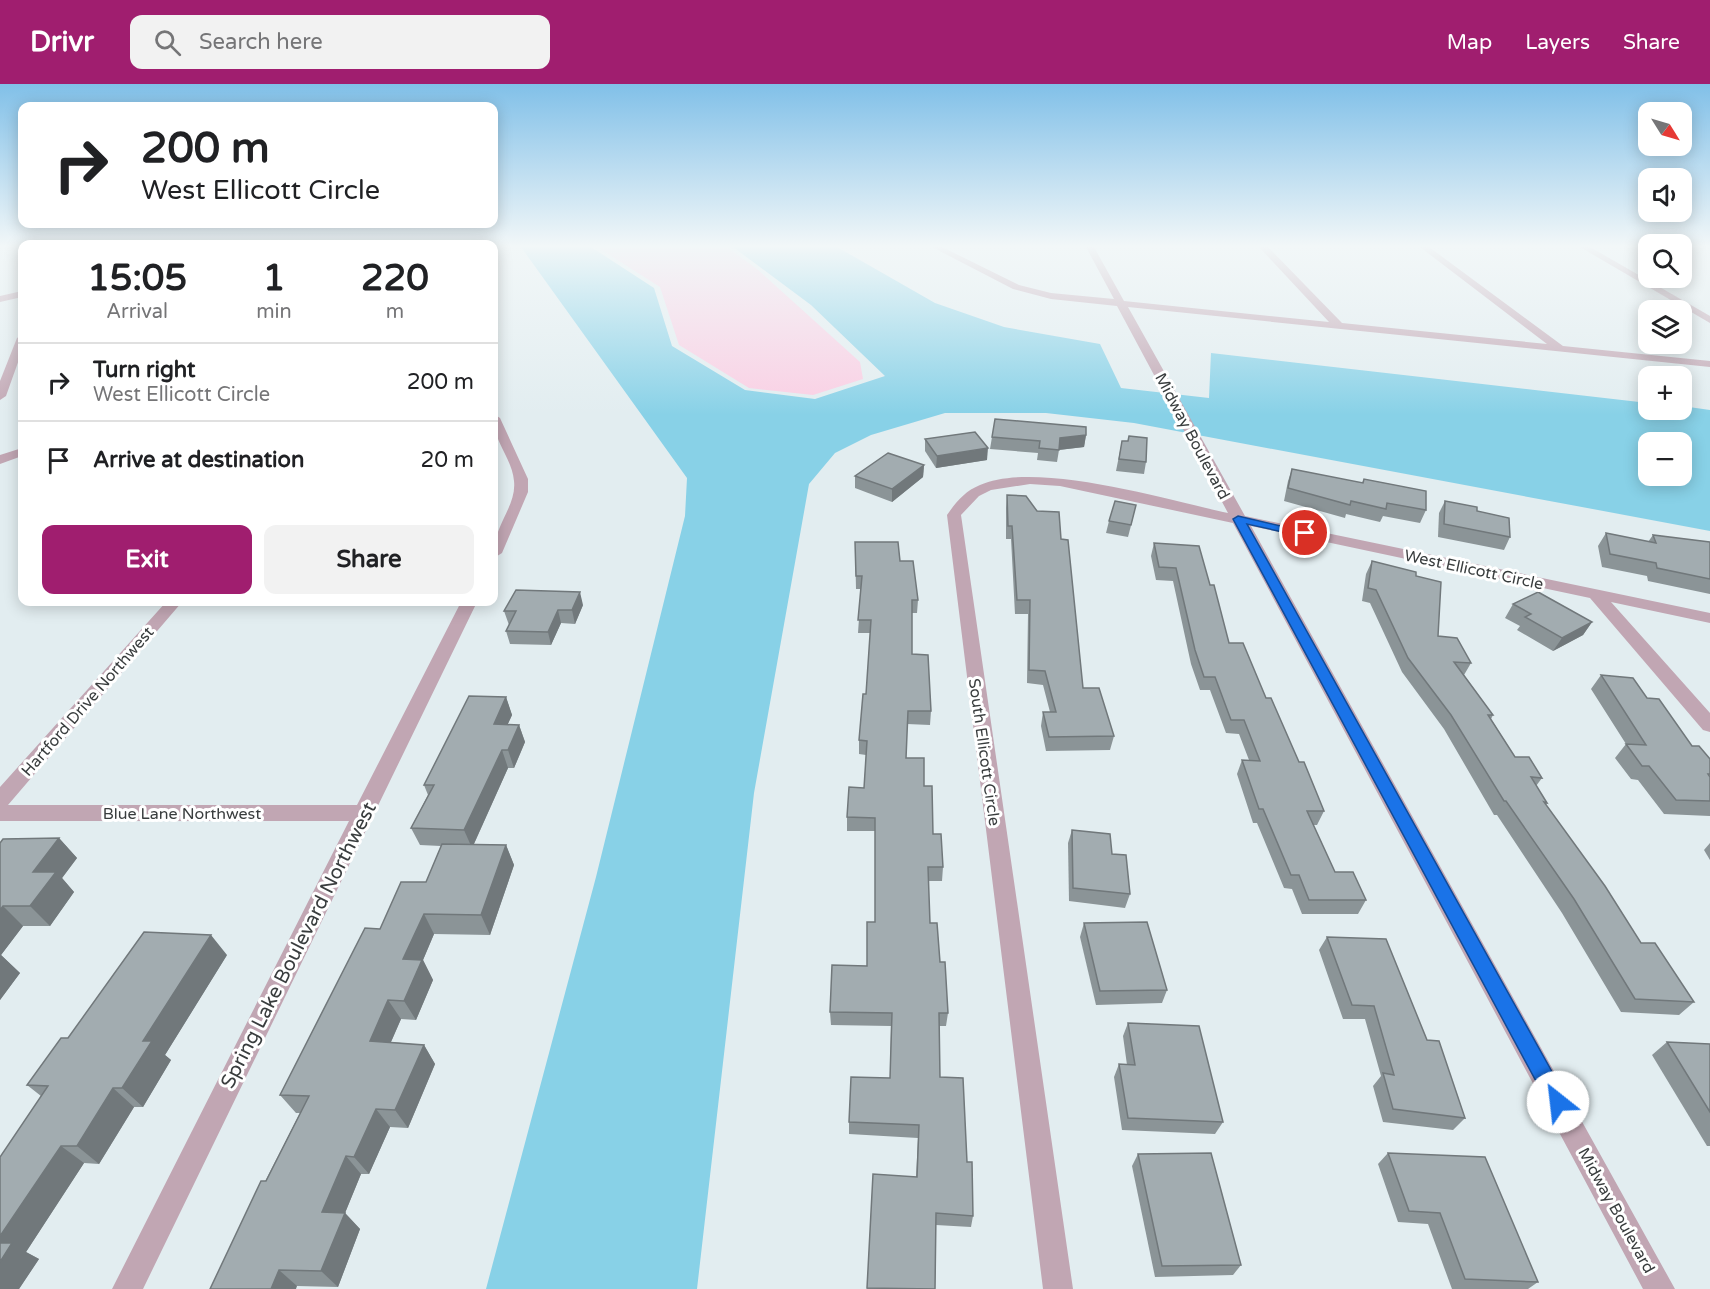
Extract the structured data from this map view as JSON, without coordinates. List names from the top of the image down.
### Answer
{
  "streets": {
    "street": [
      "Midway Boulevard",
      "West Ellicott Circle",
      "Hartford Drive Northwest",
      "South Ellicott Circle",
      "Blue Lane Northwest",
      "Spring Lake Boulevard Northwest"
    ]
  },
  "crossings": [
    ["Midway Boulevard", "West Ellicott Circle"],
    ["Midway Boulevard", "South Ellicott Circle"],
    ["West Ellicott Circle", "South Ellicott Circle"],
    ["Blue Lane Northwest", "Spring Lake Boulevard Northwest"]
  ],
  "north": "bottom right",
  "page": {
    "header": "Drivr",
    "search": "Search here",
    "nav": ["Map", "Layers", "Share"],
    "map_buttons": ["+", "−"],
    "turn": ["200 m", "West Ellicott Circle"],
    "eta": [
      "15:05",
      "Arrival",
      "1",
      "min",
      "220",
      "m"
    ],
    "list": [
      {
        "name": "Turn right",
        "note": "West Ellicott Circle",
        "value": "200 m"
      },
      {
        "name": "Arrive at destination",
        "value": "20 m"
      }
    ],
    "buttons": ["Exit", "Share"]
  }
}
